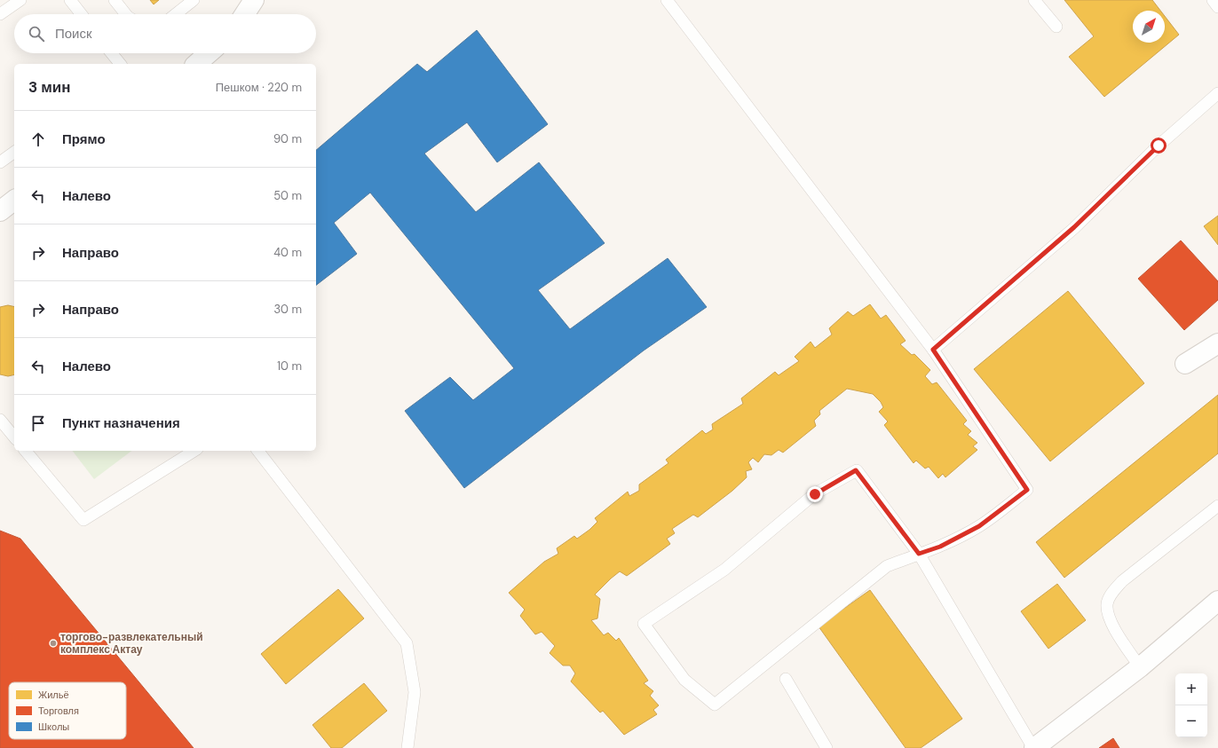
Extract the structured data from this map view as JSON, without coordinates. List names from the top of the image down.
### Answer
{
  "places": ["торгово-развлекательный комплекс Актау"],
  "legend": ["Жильё", "Торговля", "Школы"],
  "north": "top right",
  "page": {
    "search": "Поиск",
    "heading": ["3 мин", "Пешком · 220 m"],
    "list": [
      ["Прямо", "90 m"],
      ["Налево", "50 m"],
      ["Направо", "40 m"],
      ["Направо", "30 m"],
      ["Налево", "10 m"],
      "Пункт назначения"
    ],
    "map_buttons": ["+", "−"]
  }
}
